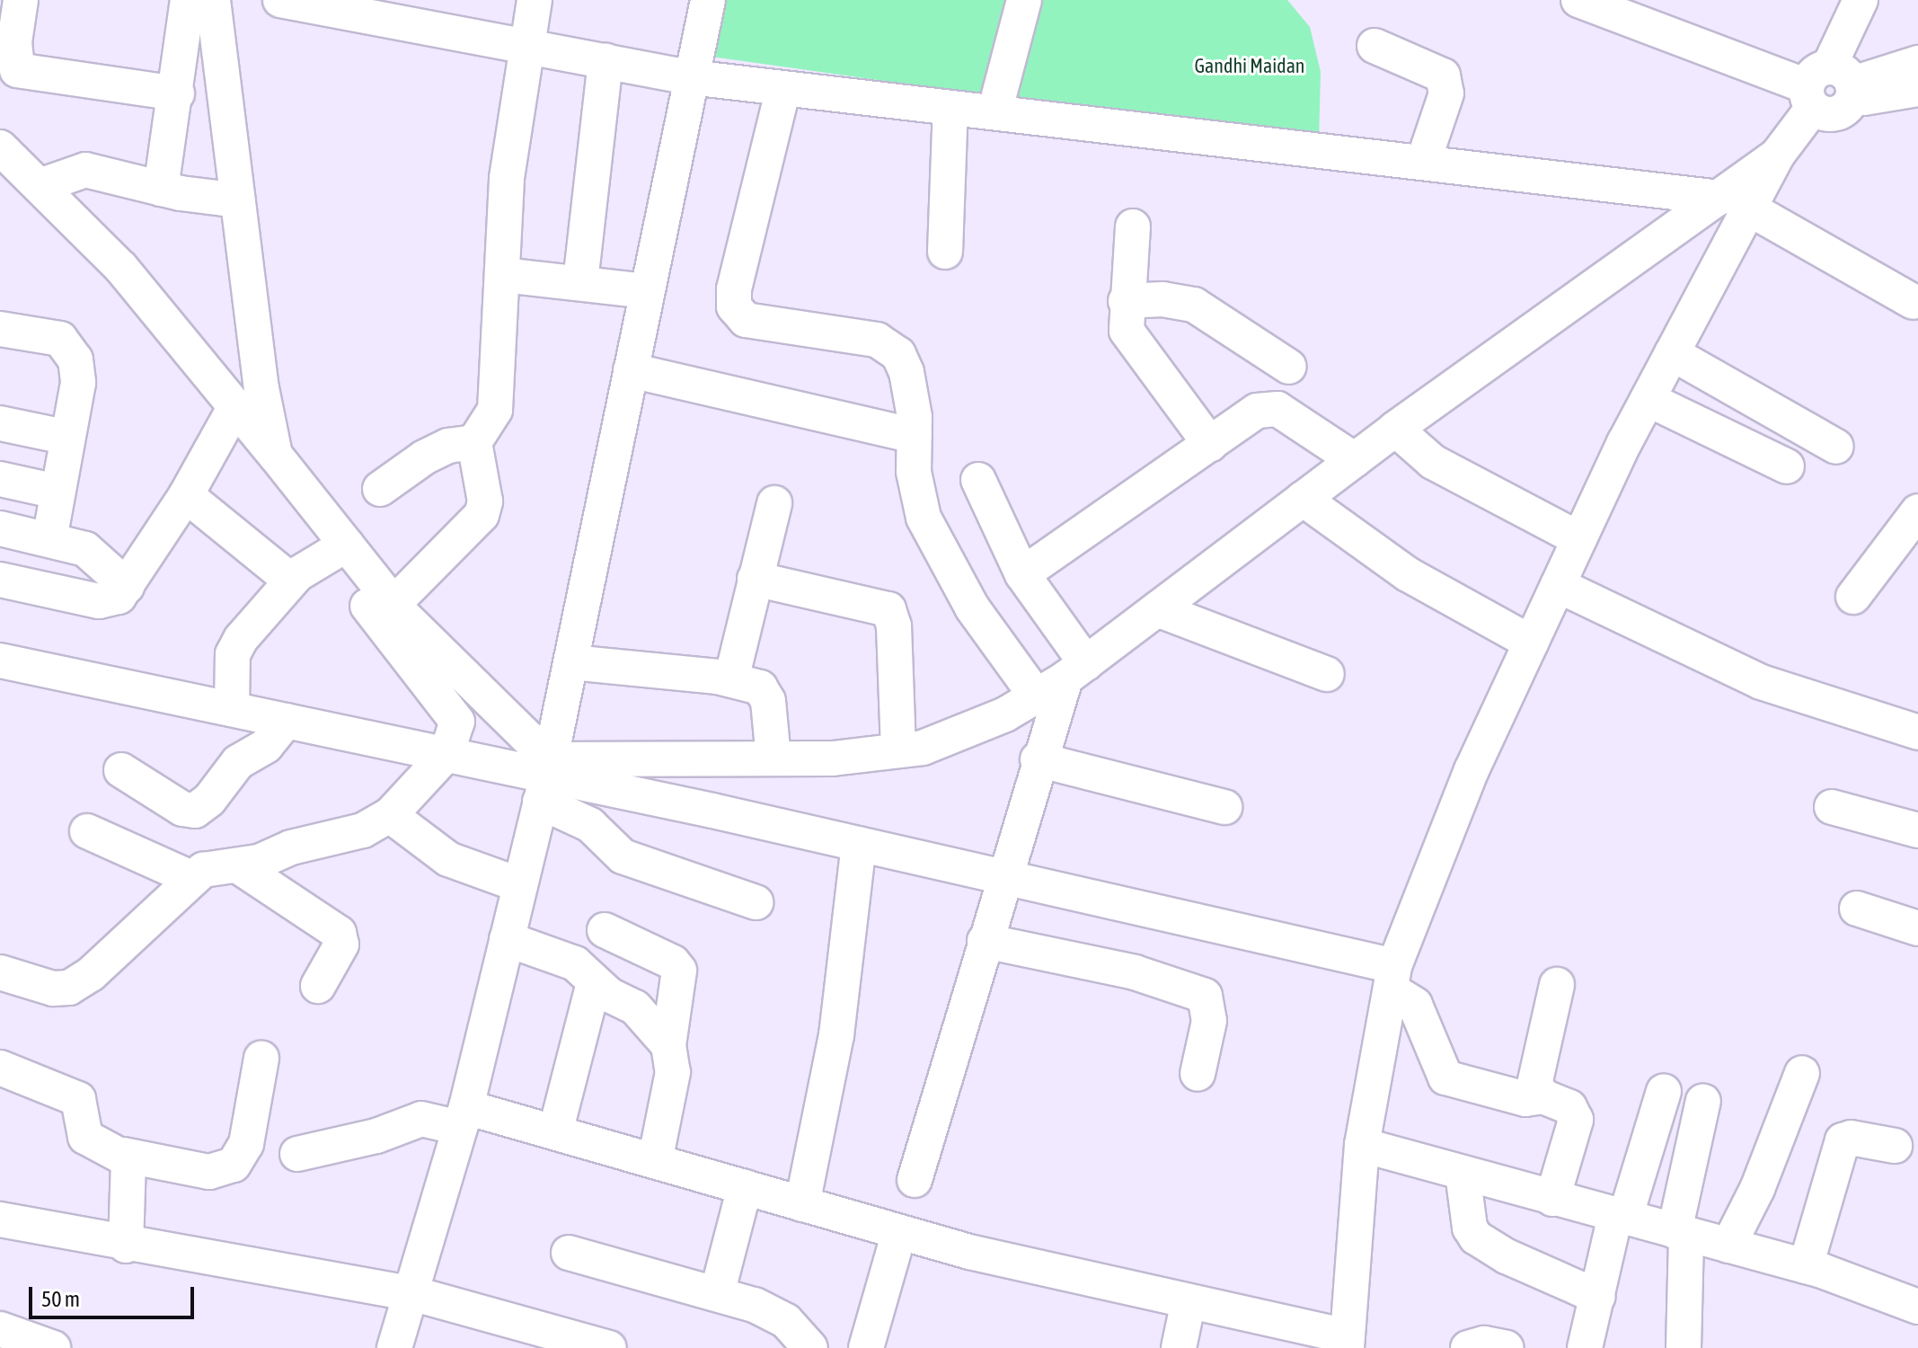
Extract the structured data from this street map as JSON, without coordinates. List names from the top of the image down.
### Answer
{
  "parks": ["Gandhi Maidan"],
  "scale_bar": "50 m"
}
